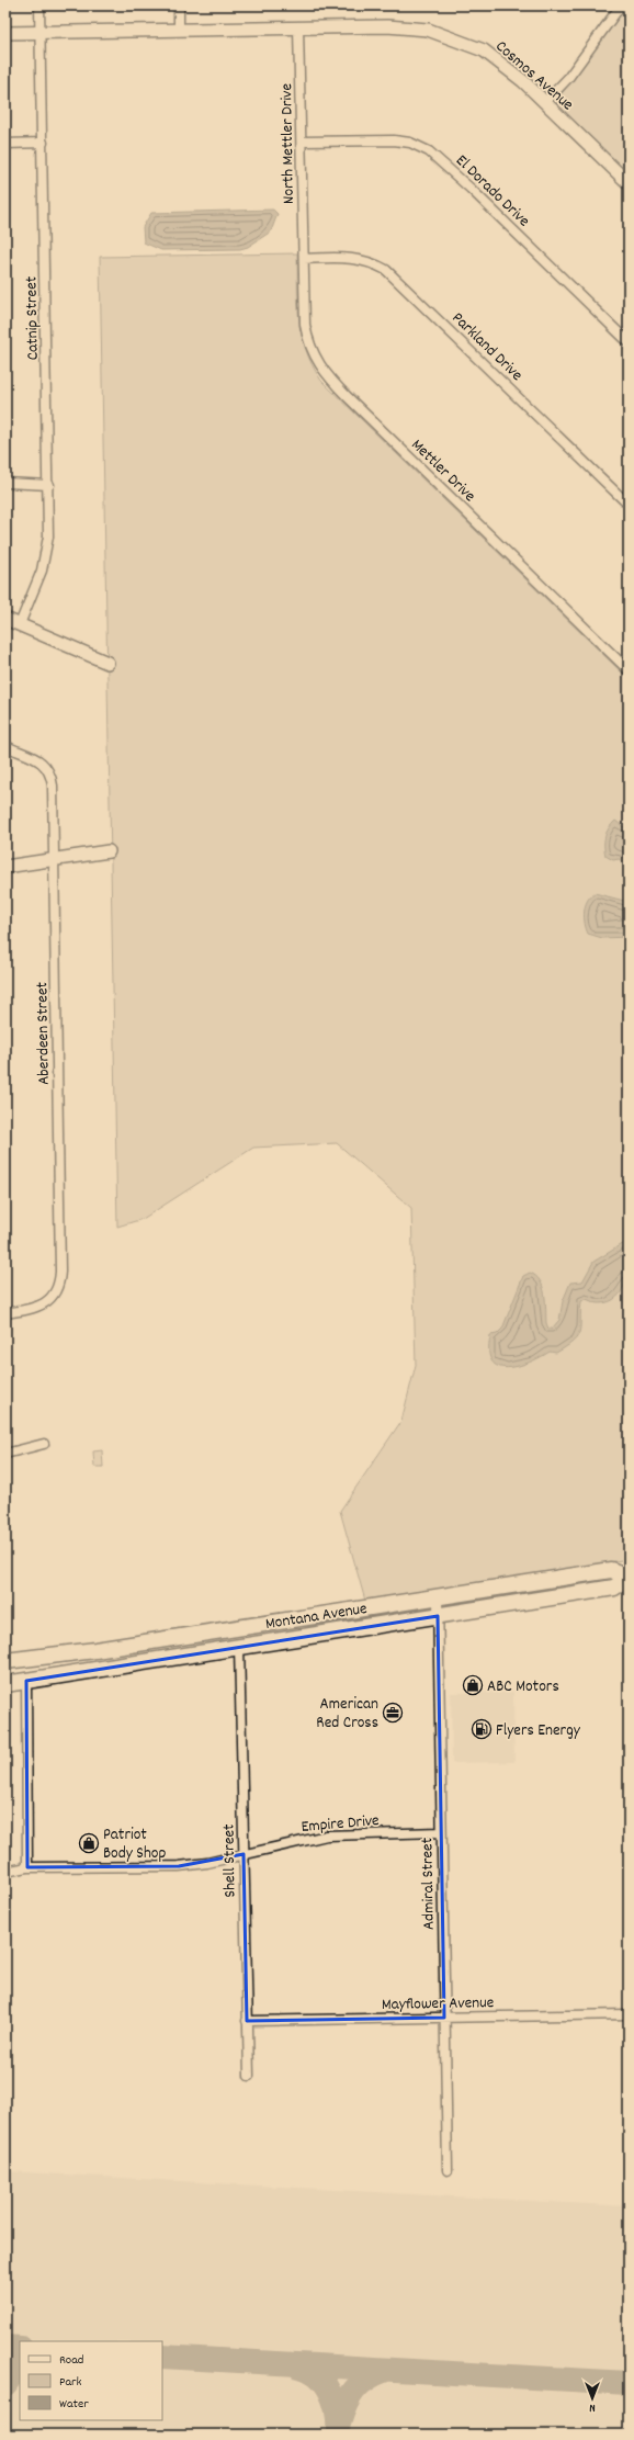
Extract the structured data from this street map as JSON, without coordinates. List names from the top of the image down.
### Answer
{
  "streets": {
    "highway": ["Montana Avenue"],
    "street": [
      "Cosmos Avenue",
      "North Mettler Drive",
      "El Dorado Drive",
      "Catnip Street",
      "Parkland Drive",
      "Mettler Drive",
      "Aberdeen Street",
      "Empire Drive",
      "Shell Street",
      "Admiral Street",
      "Mayflower Avenue"
    ]
  },
  "crossings": [
    ["Cosmos Avenue", "North Mettler Drive"],
    ["Cosmos Avenue", "Catnip Street"],
    ["North Mettler Drive", "El Dorado Drive"],
    ["North Mettler Drive", "Parkland Drive"],
    ["North Mettler Drive", "Mettler Drive"],
    ["Parkland Drive", "Mettler Drive"],
    ["Montana Avenue", "Shell Street"],
    ["Montana Avenue", "Admiral Street"],
    ["Empire Drive", "Shell Street"],
    ["Empire Drive", "Admiral Street"],
    ["Shell Street", "Mayflower Avenue"],
    ["Admiral Street", "Mayflower Avenue"]
  ],
  "places": {
    "shop": ["ABC Motors", "Patriot Body Shop"],
    "office": ["American Red Cross"],
    "fuel station": ["Flyers Energy"]
  },
  "legend": ["Road", "Park", "Water"],
  "north": "bottom"
}
